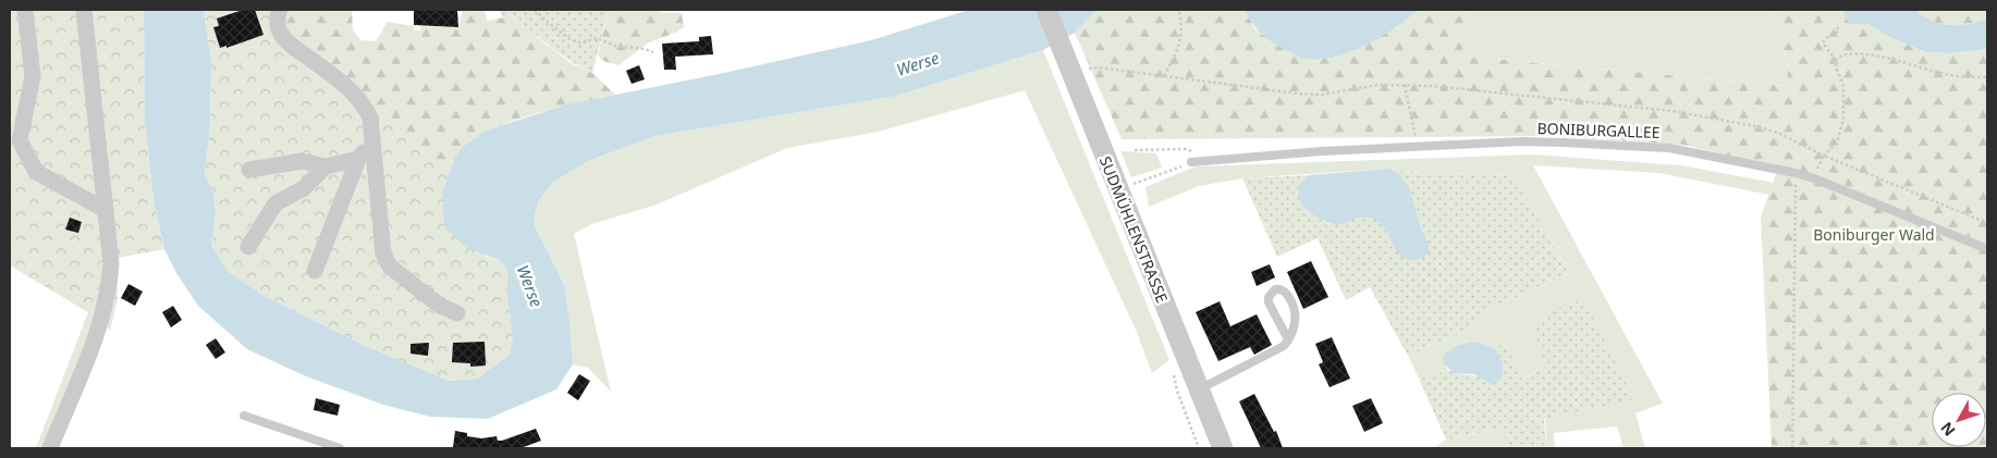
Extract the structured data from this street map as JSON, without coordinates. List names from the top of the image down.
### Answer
{
  "streets": {
    "street": ["SUDMÜHLENSTRASSE"],
    "lane": ["BONIBURGALLEE"]
  },
  "water": ["Werse"],
  "parks": ["Boniburger Wald"],
  "north": "bottom left"
}
